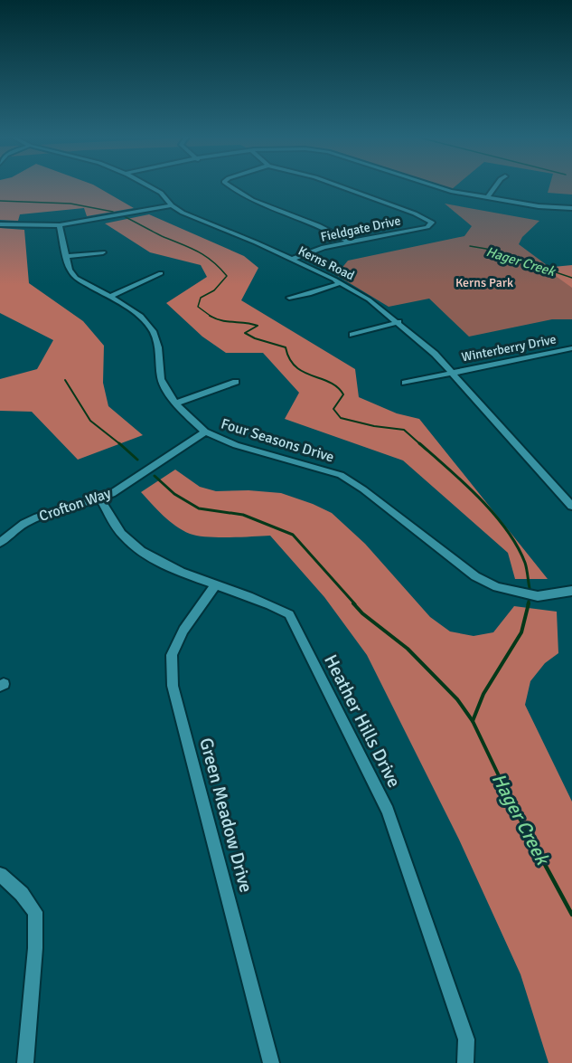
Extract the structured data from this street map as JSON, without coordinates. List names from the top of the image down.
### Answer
{
  "streets": {
    "street": [
      "Fieldgate Drive",
      "Kerns Road",
      "Winterberry Drive",
      "Four Seasons Drive",
      "Crofton Way",
      "Heather Hills Drive",
      "Green Meadow Drive"
    ]
  },
  "crossings": [
    ["Fieldgate Drive", "Kerns Road"],
    ["Kerns Road", "Winterberry Drive"],
    ["Four Seasons Drive", "Crofton Way"],
    ["Crofton Way", "Heather Hills Drive"],
    ["Heather Hills Drive", "Green Meadow Drive"]
  ],
  "water": ["Hager Creek"],
  "parks": ["Kerns Park"]
}
